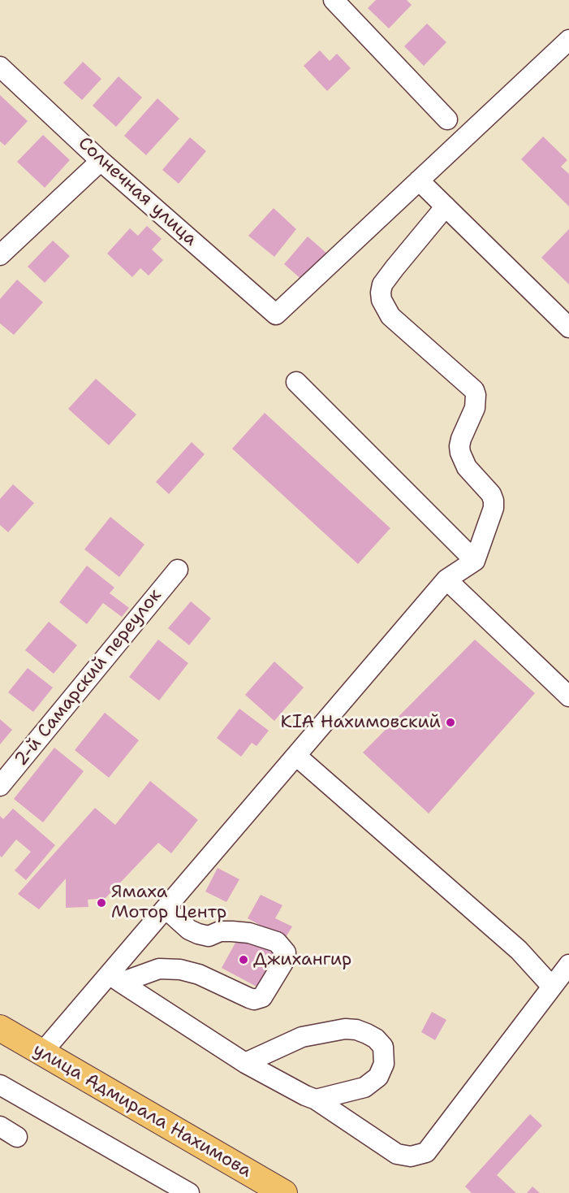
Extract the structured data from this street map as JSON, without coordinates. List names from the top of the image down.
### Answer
{
  "streets": {
    "main road": ["улица Адмирала Нахимова"],
    "street": ["Солнечная улица", "2-й Самарский переулок"]
  },
  "places": ["KIA Нахимовский", "Ямаха Мотор Центр", "Джихангир"]
}
